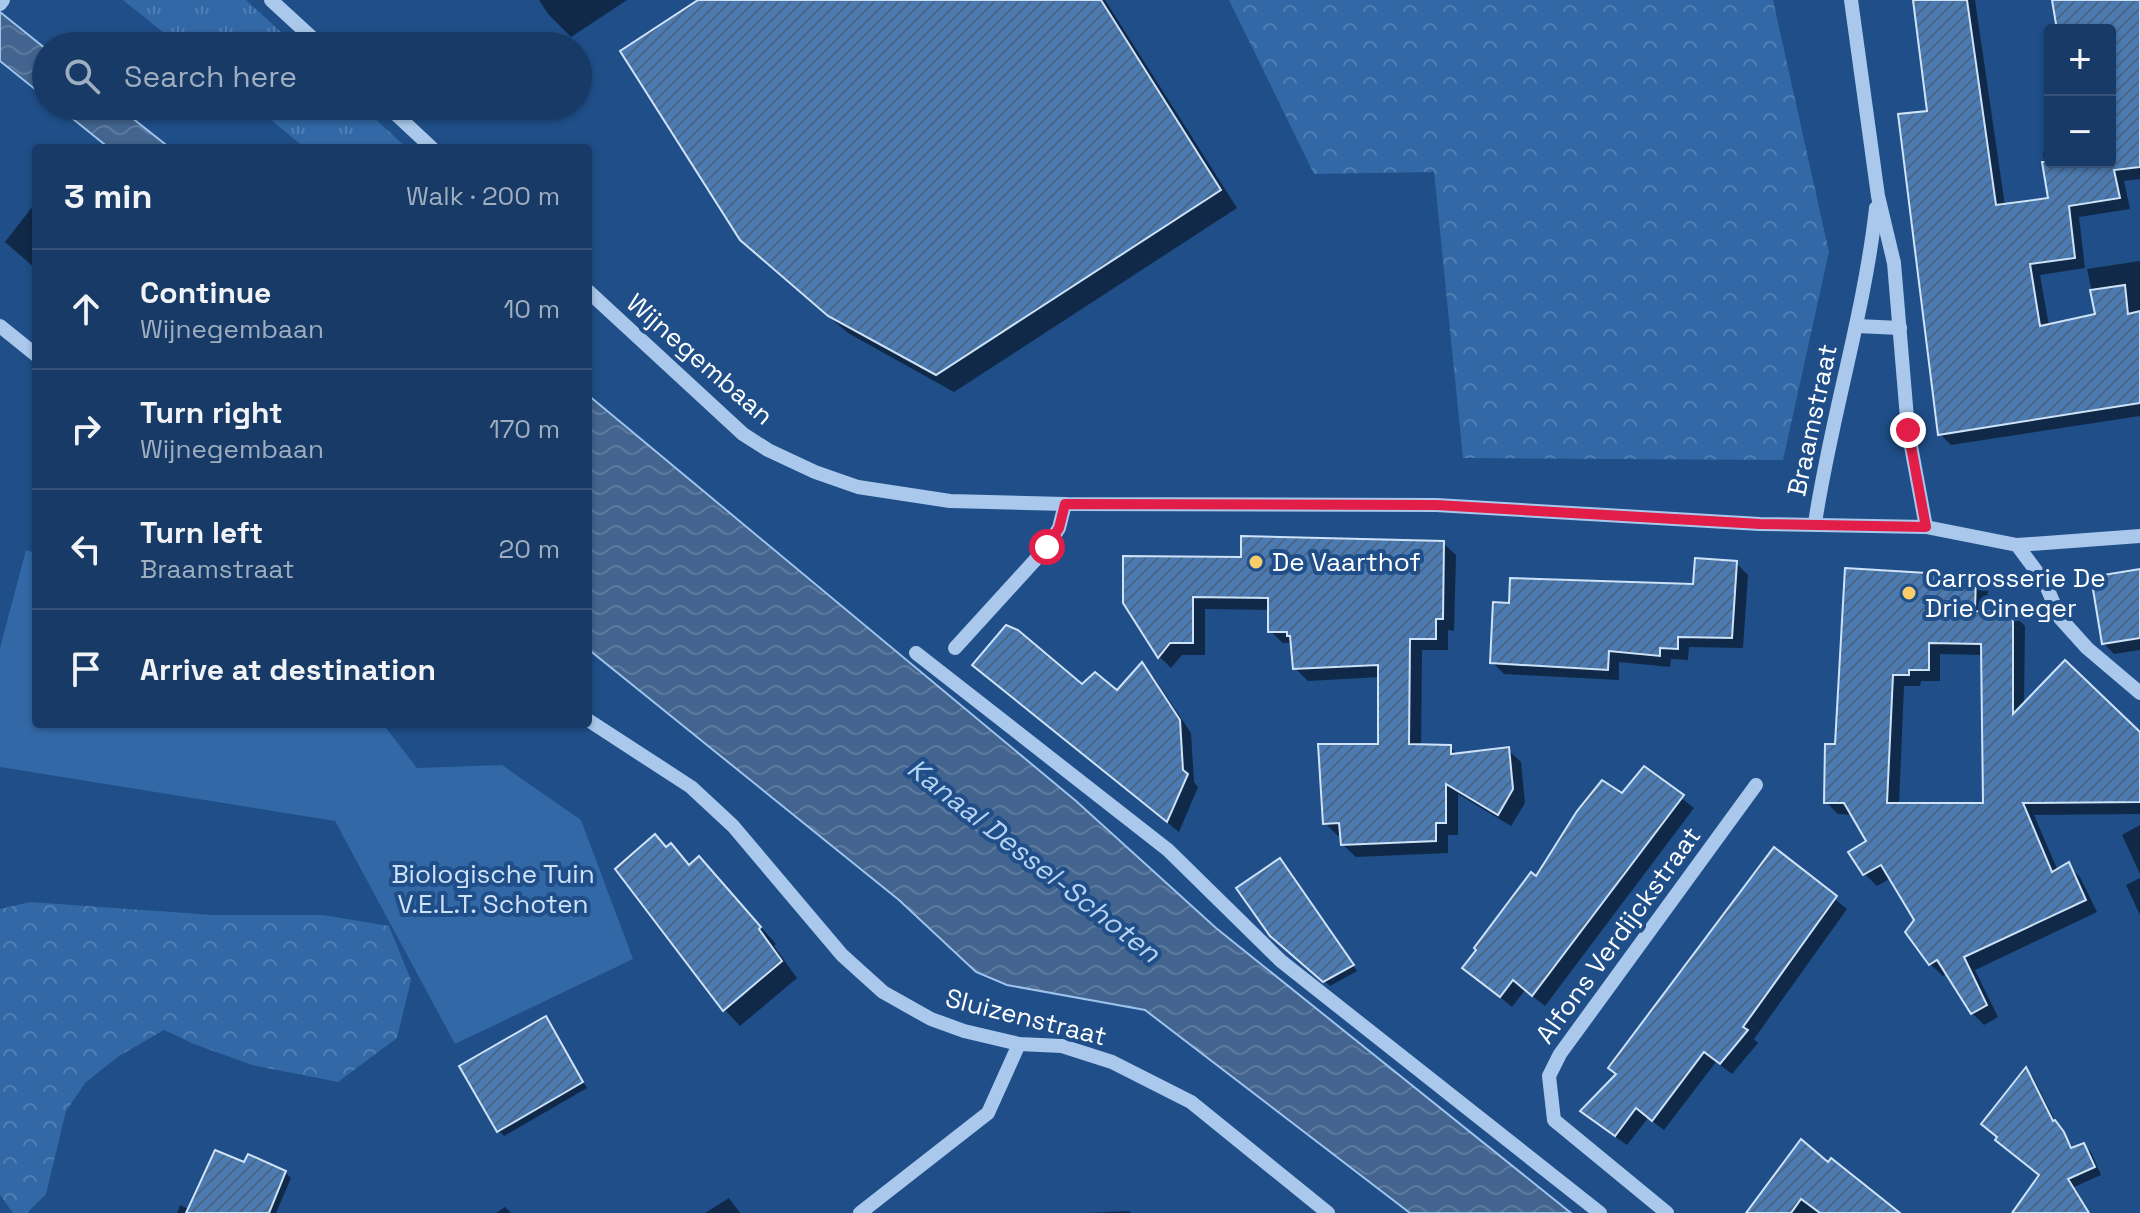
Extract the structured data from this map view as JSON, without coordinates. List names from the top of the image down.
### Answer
{
  "streets": {
    "street": [
      "Wijnegembaan",
      "Braamstraat",
      "Alfons Verdijckstraat",
      "Sluizenstraat"
    ]
  },
  "crossings": [
    ["Wijnegembaan", "Braamstraat"]
  ],
  "water": ["Kanaal Dessel-Schoten"],
  "parks": ["Biologische Tuin V.E.L.T. Schoten"],
  "places": ["De Vaarthof", "Carrosserie De Drie Cineger"],
  "page": {
    "map_buttons": ["+", "−"],
    "search": "Search here",
    "heading": ["3 min", "Walk · 200 m"],
    "list": [
      ["Continue", "Wijnegembaan", "10 m"],
      ["Turn right", "Wijnegembaan", "170 m"],
      ["Turn left", "Braamstraat", "20 m"],
      "Arrive at destination"
    ]
  }
}
